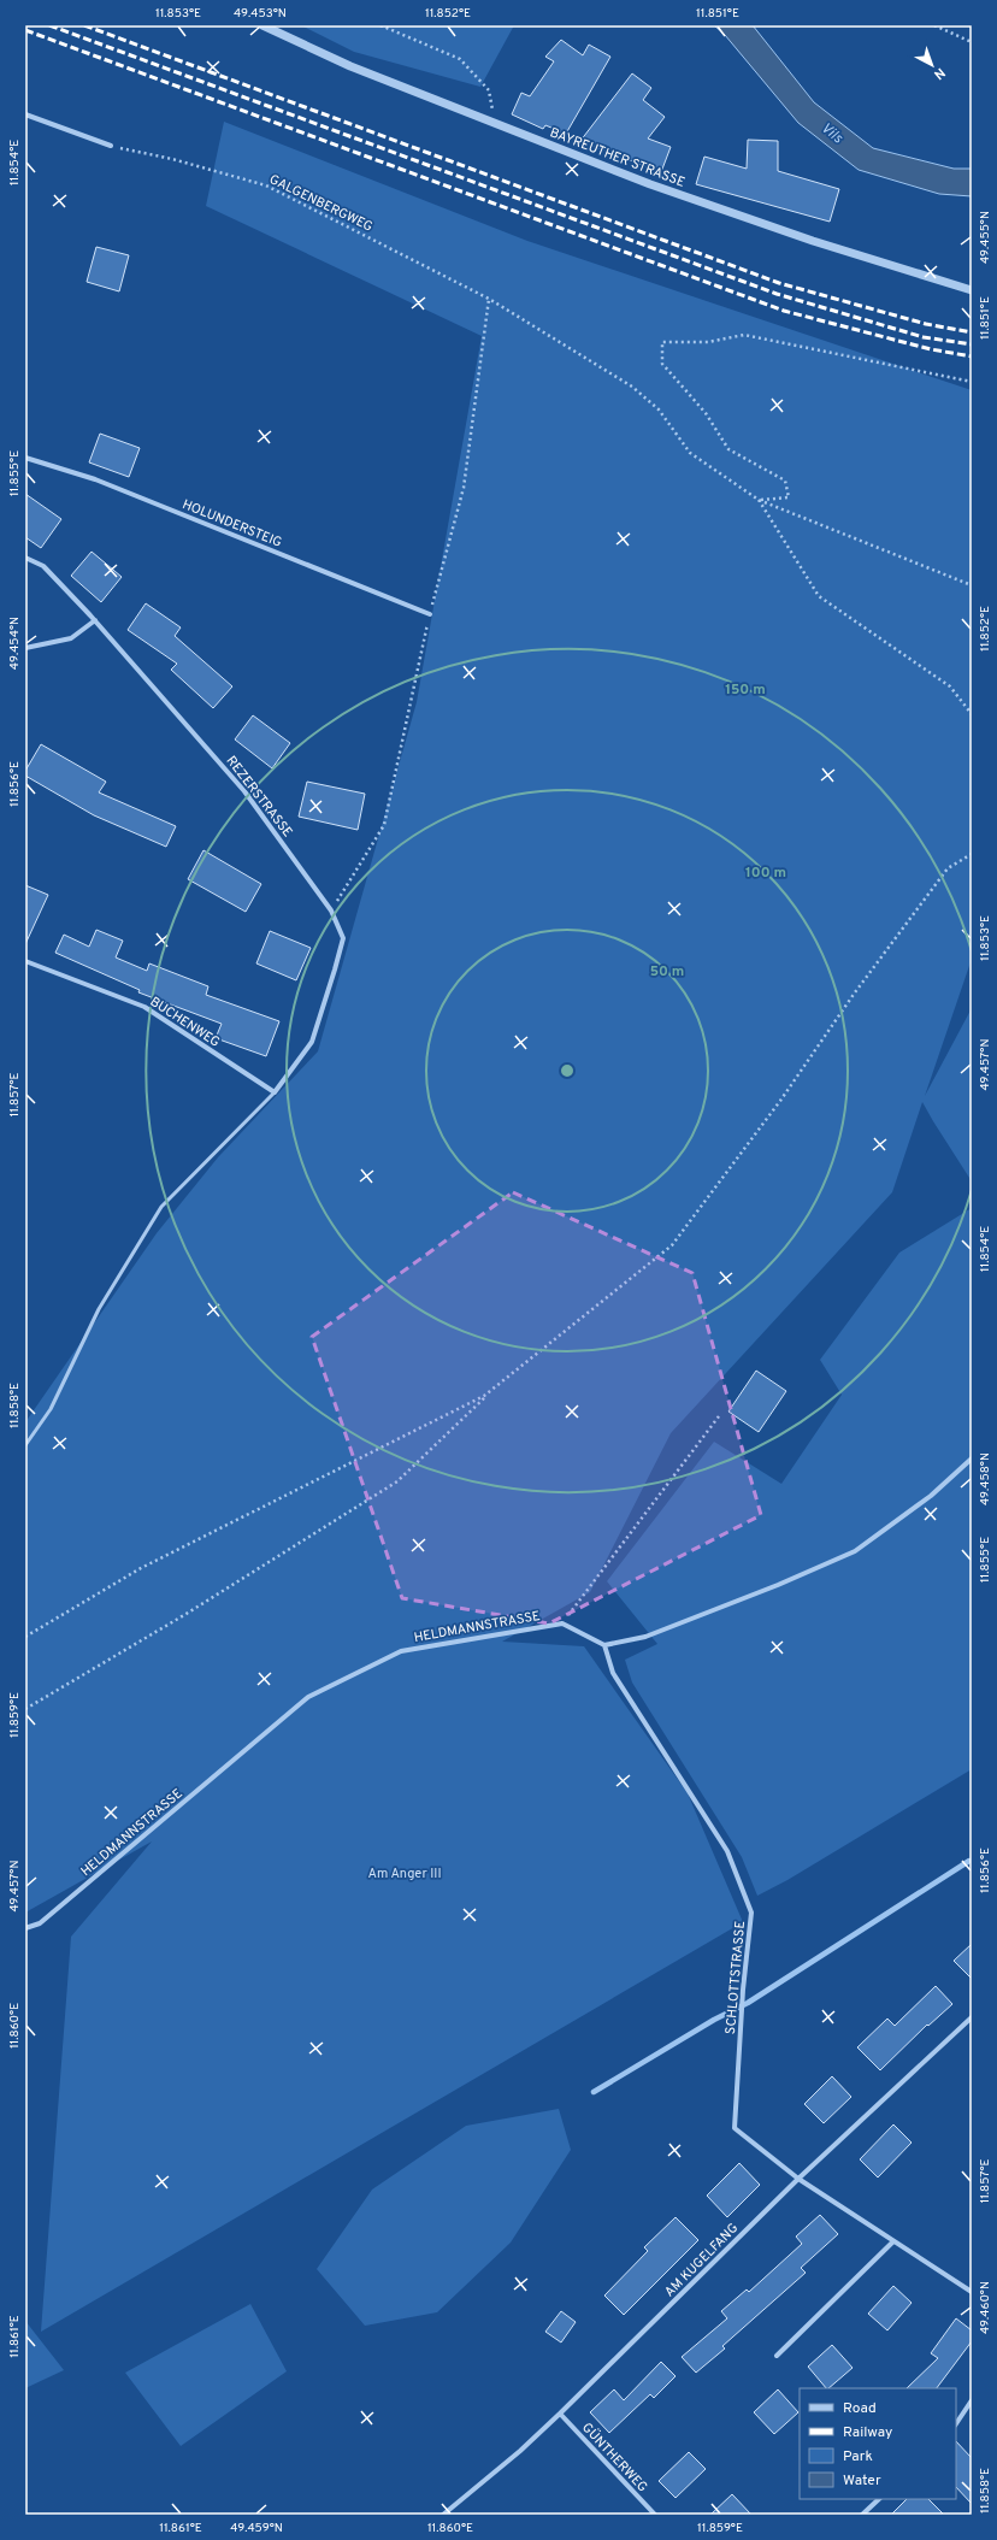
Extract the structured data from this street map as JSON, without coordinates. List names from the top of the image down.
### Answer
{
  "streets": {
    "street": [
      "BAYREUTHER STRASSE",
      "HOLUNDERSTEIG",
      "REZERSTRASSE",
      "BUCHENWEG",
      "HELDMANNSTRASSE",
      "SCHLOTTSTRASSE",
      "AM KUGELFANG",
      "GÜNTHERWEG"
    ],
    "path": ["GALGENBERGWEG"]
  },
  "crossings": [
    ["REZERSTRASSE", "BUCHENWEG"],
    ["SCHLOTTSTRASSE", "AM KUGELFANG"],
    ["AM KUGELFANG", "GÜNTHERWEG"]
  ],
  "water": ["Vils"],
  "parks": ["Am Anger III"],
  "legend": [
    "Road",
    "Railway",
    "Park",
    "Water"
  ],
  "north": "bottom right",
  "coordinates": [
    "11.853°E",
    "49.453°N",
    "11.852°E",
    "11.851°E",
    "11.854°E",
    "49.455°N",
    "11.855°E",
    "49.454°N",
    "11.856°E",
    "49.457°N",
    "11.857°E",
    "11.858°E",
    "49.458°N",
    "11.859°E",
    "11.860°E",
    "49.460°N",
    "11.861°E",
    "49.459°N"
  ],
  "rings": ["150 m", "100 m", "50 m"]
}
